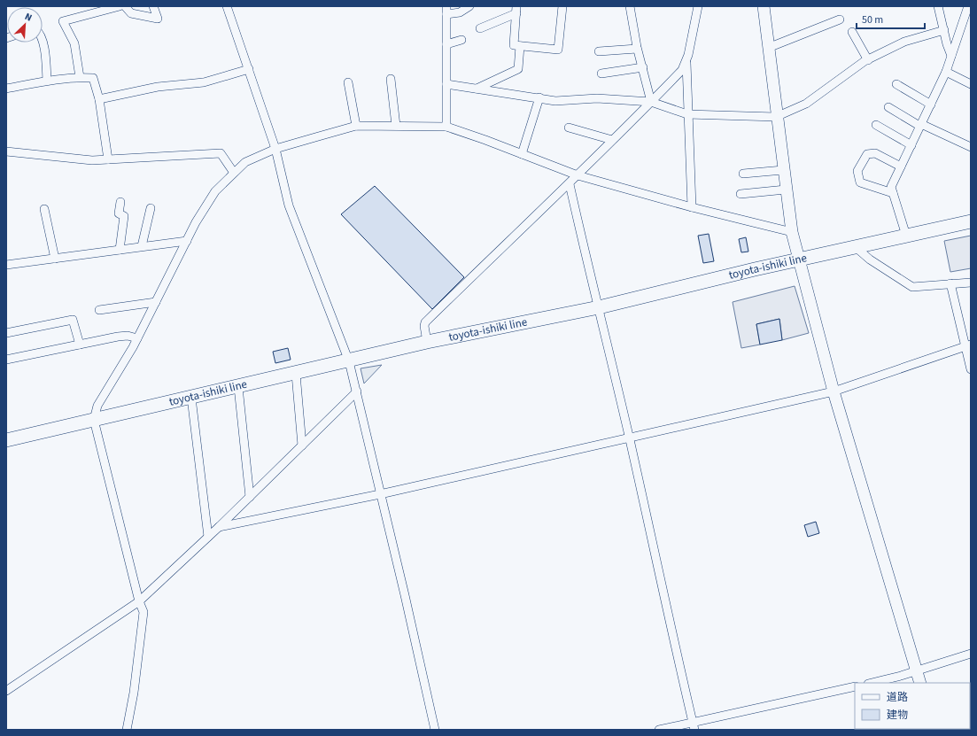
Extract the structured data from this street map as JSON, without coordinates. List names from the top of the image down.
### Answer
{
  "streets": {
    "main road": ["toyota-ishiki line"]
  },
  "legend": ["道路", "建物"],
  "scale_bar": "50 m",
  "north": "top right"
}
